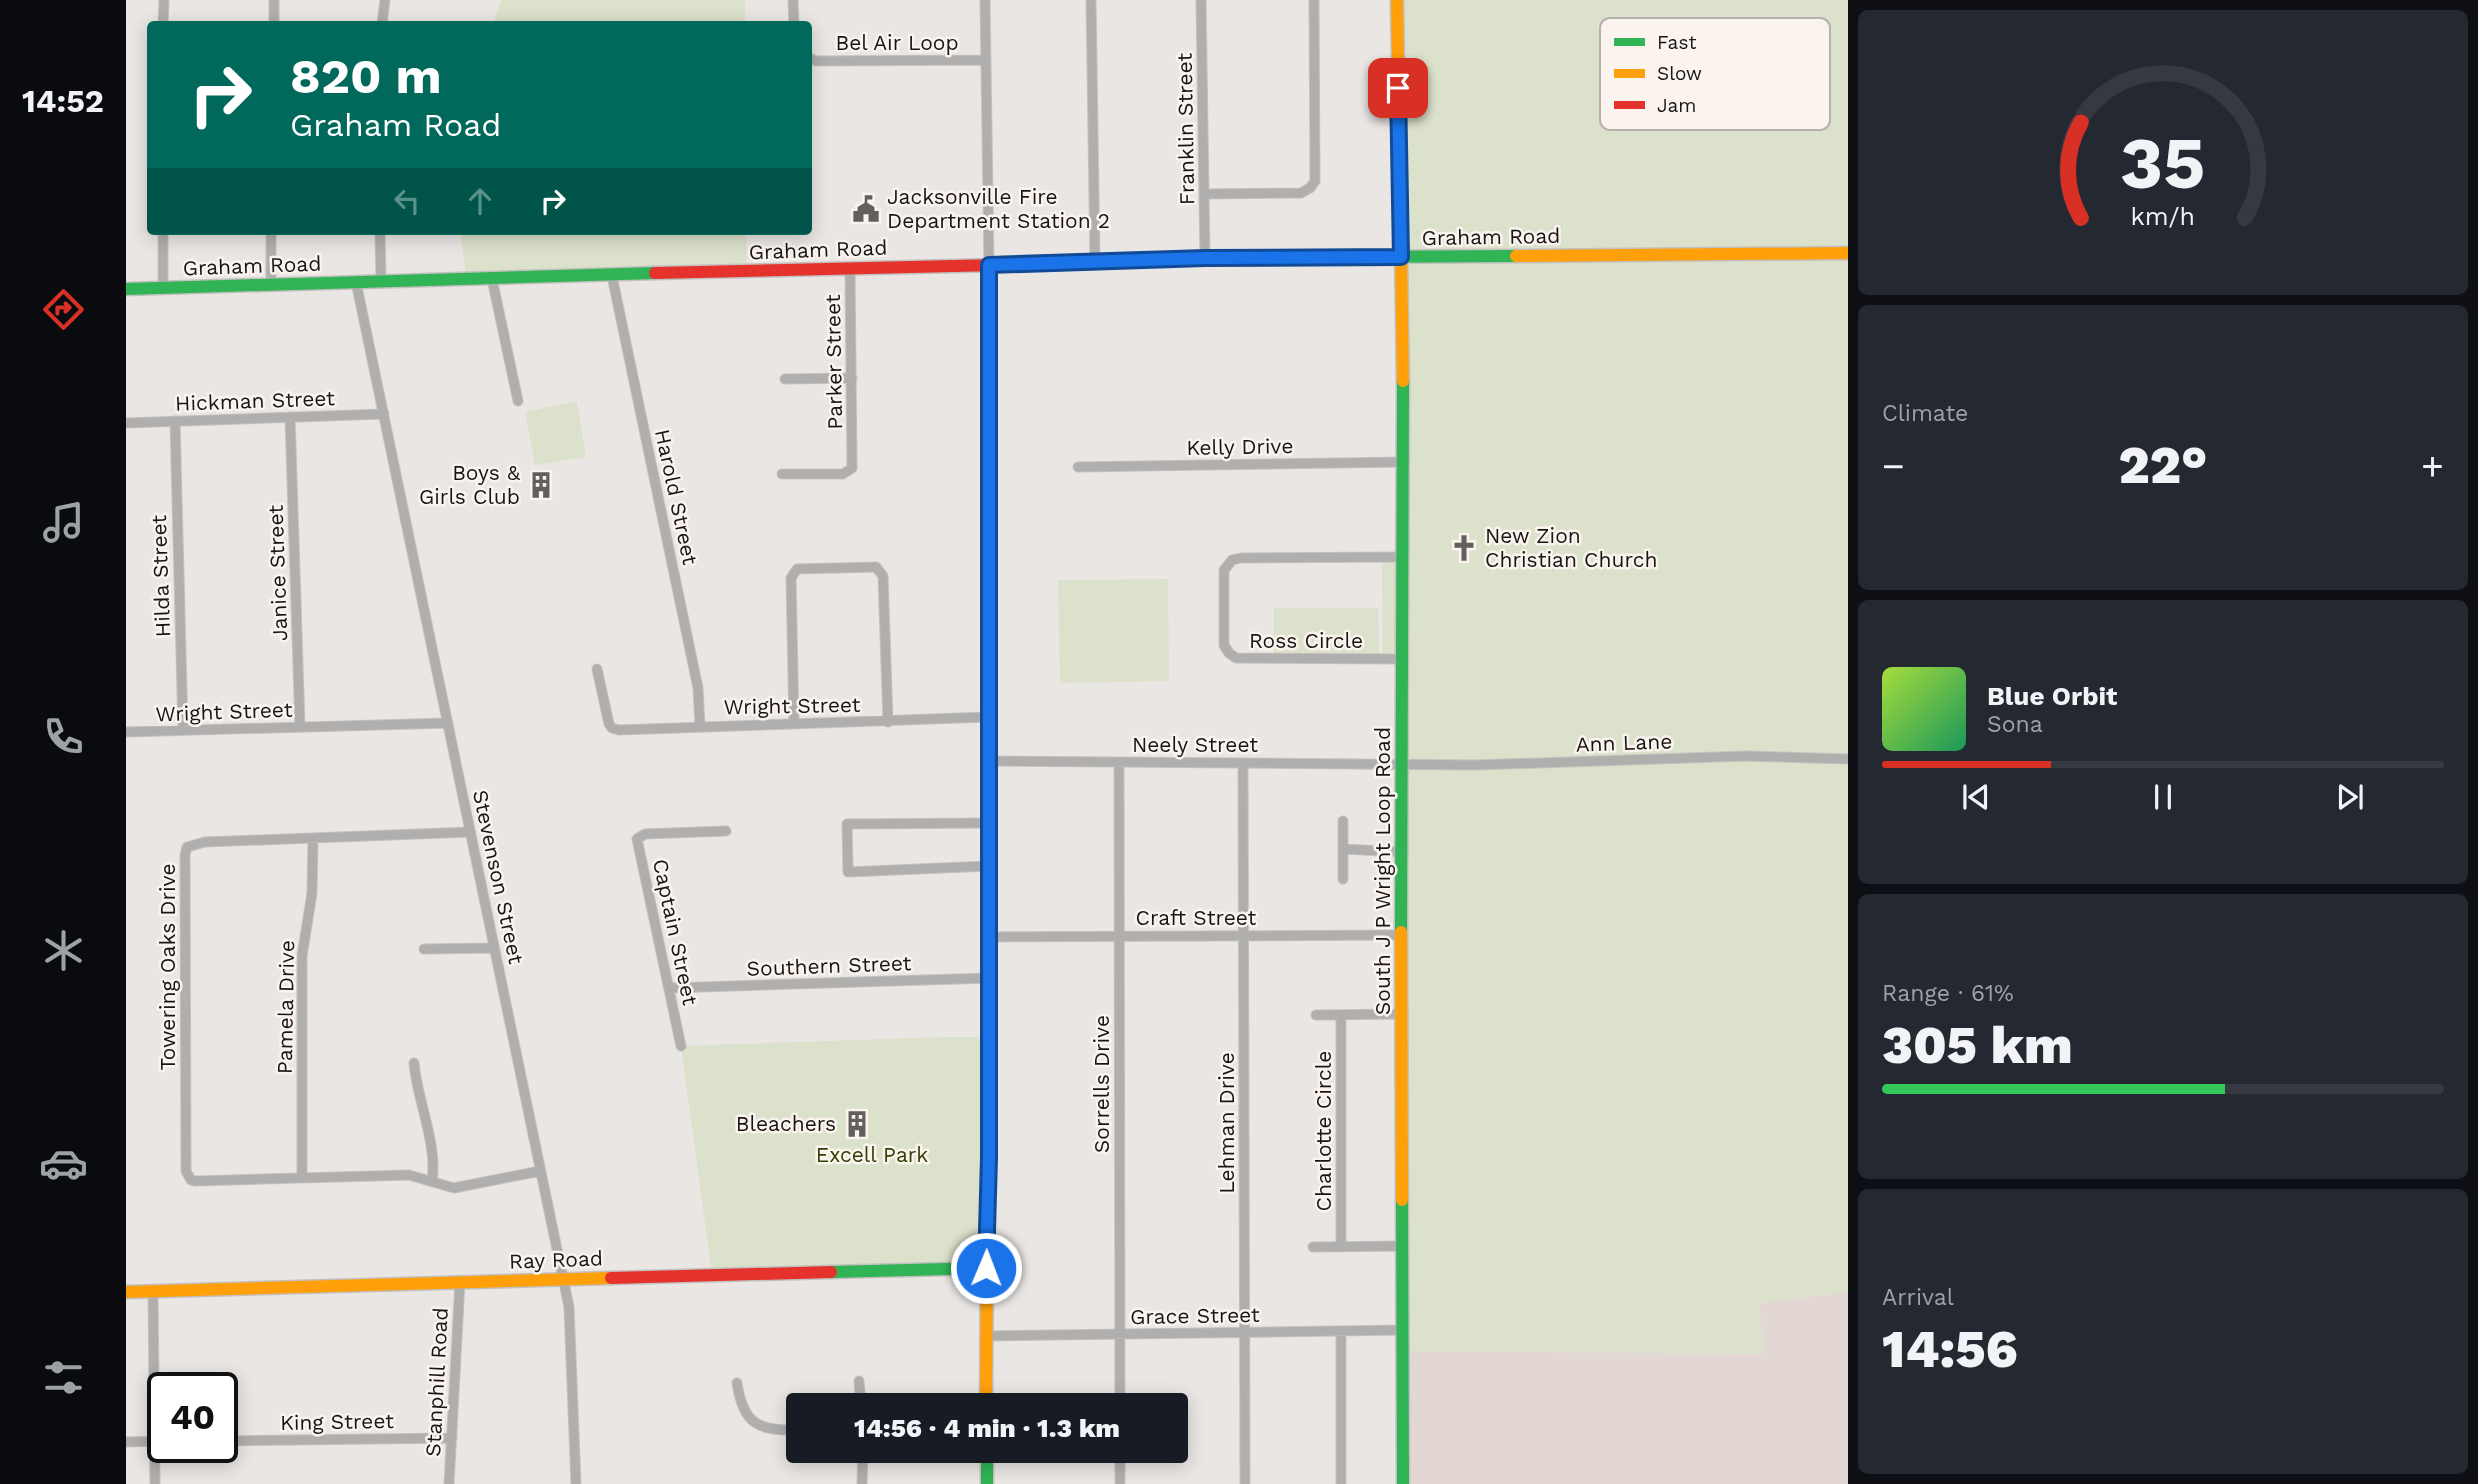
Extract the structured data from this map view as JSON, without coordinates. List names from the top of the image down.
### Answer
{
  "streets": {
    "main road": ["Graham Road", "South J P Wright Loop Road", "Ray Road"],
    "street": [
      "Bel Air Loop",
      "Franklin Street",
      "Parker Street",
      "Hickman Street",
      "Kelly Drive",
      "Harold Street",
      "Janice Street",
      "Hilda Street",
      "Ross Circle",
      "Wright Street",
      "Ann Lane",
      "Neely Street",
      "Stevenson Street",
      "Craft Street",
      "Captain Street",
      "Southern Street",
      "Towering Oaks Drive",
      "Pamela Drive",
      "Sorrells Drive",
      "Lehman Drive",
      "Charlotte Circle",
      "Grace Street",
      "Stanphill Road",
      "King Street"
    ]
  },
  "crossings": [
    ["Franklin Street", "Graham Road"],
    ["Graham Road", "Parker Street"],
    ["Graham Road", "Harold Street"],
    ["Graham Road", "South J P Wright Loop Road"],
    ["Graham Road", "Stevenson Street"],
    ["Hickman Street", "Janice Street"],
    ["Hickman Street", "Hilda Street"],
    ["Hickman Street", "Stevenson Street"],
    ["Kelly Drive", "South J P Wright Loop Road"],
    ["Harold Street", "Wright Street"],
    ["Janice Street", "Wright Street"],
    ["Hilda Street", "Wright Street"],
    ["Ross Circle", "South J P Wright Loop Road"],
    ["Wright Street", "Stevenson Street"],
    ["Ann Lane", "Neely Street"],
    ["Ann Lane", "South J P Wright Loop Road"],
    ["Neely Street", "South J P Wright Loop Road"],
    ["Neely Street", "Sorrells Drive"],
    ["Neely Street", "Lehman Drive"],
    ["South J P Wright Loop Road", "Craft Street"],
    ["South J P Wright Loop Road", "Grace Street"],
    ["Stevenson Street", "Towering Oaks Drive"],
    ["Stevenson Street", "Ray Road"],
    ["Craft Street", "Sorrells Drive"],
    ["Craft Street", "Lehman Drive"],
    ["Captain Street", "Southern Street"],
    ["Towering Oaks Drive", "Pamela Drive"],
    ["Sorrells Drive", "Grace Street"],
    ["Lehman Drive", "Grace Street"],
    ["Ray Road", "Stanphill Road"],
    ["Stanphill Road", "King Street"]
  ],
  "parks": ["Excell Park"],
  "places": {
    "public building": ["Jacksonville Fire Department Station 2"],
    "building": ["Boys & Girls Club", "Bleachers"],
    "church": ["New Zion Christian Church"]
  },
  "legend": ["Fast", "Slow", "Jam"],
  "page": {
    "tabs": "14:52",
    "turn": ["820 m", "Graham Road"],
    "tile": [
      "Climate",
      ["Range · 61%", "305 km"],
      ["Arrival", "14:56"]
    ],
    "heat": ["−", "22°", "+"],
    "song": ["Blue Orbit", "Sona"],
    "limit": "40",
    "trip": "14:56 · 4 min · 1.3 km",
    "gauge": ["35", "km/h"]
  }
}
